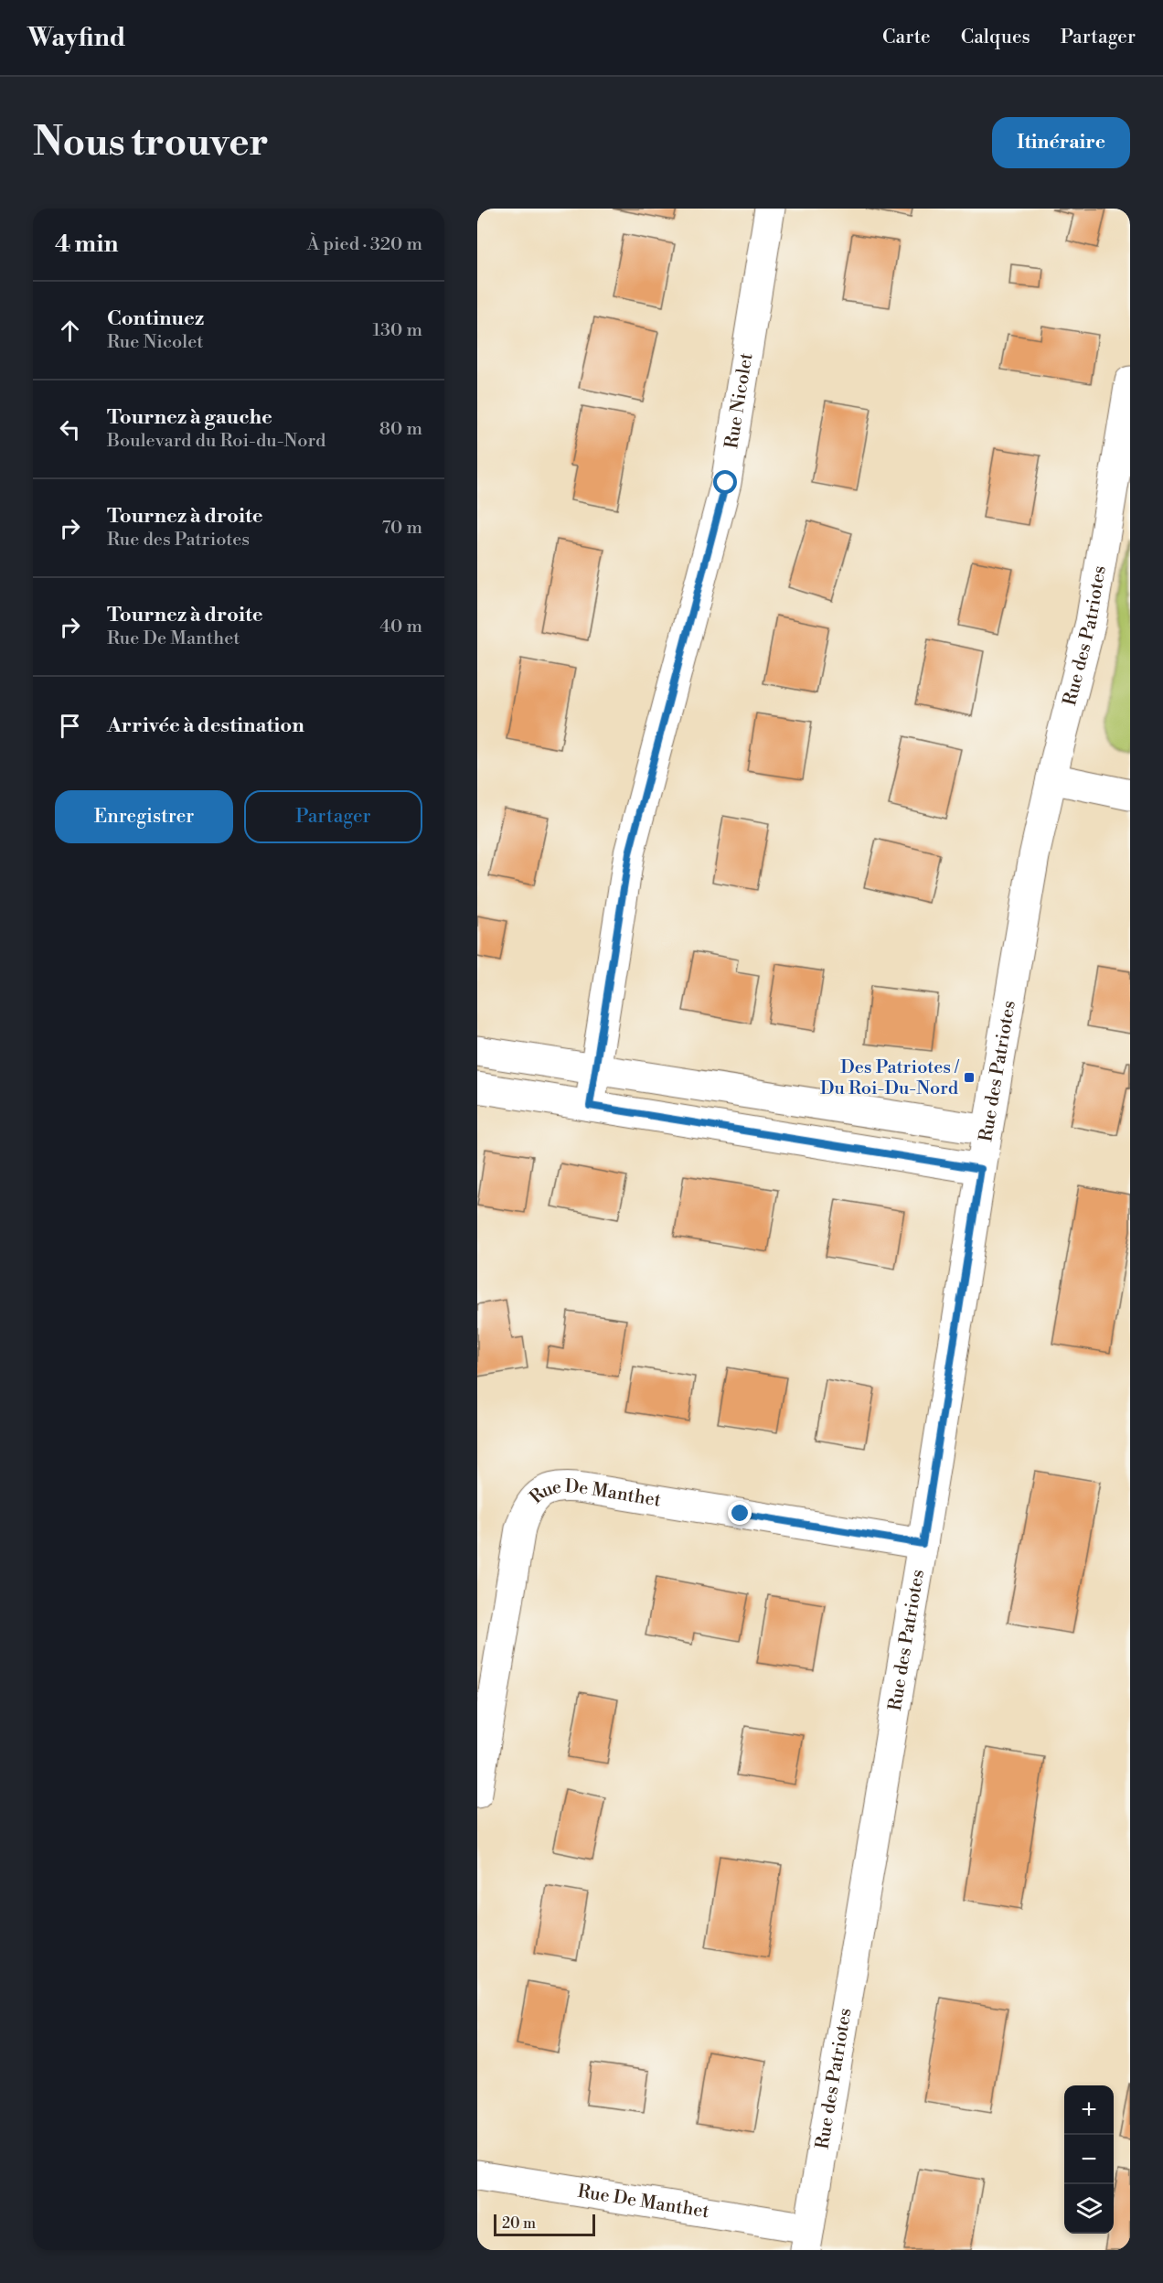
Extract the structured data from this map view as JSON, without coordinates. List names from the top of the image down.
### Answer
{
  "streets": {
    "street": ["Rue Nicolet", "Rue des Patriotes", "Rue De Manthet"]
  },
  "crossings": [
    ["Rue des Patriotes", "Rue De Manthet"]
  ],
  "places": {
    "transit": ["Des Patriotes / Du Roi-Du-Nord"]
  },
  "scale_bar": "20 m",
  "page": {
    "header": "Wayfind",
    "nav": ["Carte", "Calques", "Partager"],
    "buttons": [
      "Itinéraire",
      ["Enregistrer", "Partager"]
    ],
    "title": "Nous trouver",
    "heading": ["4 min", "À pied · 320 m"],
    "list": [
      ["Continuez", "Rue Nicolet", "130 m"],
      ["Tournez à gauche", "Boulevard du Roi-du-Nord", "80 m"],
      ["Tournez à droite", "Rue des Patriotes", "70 m"],
      ["Tournez à droite", "Rue De Manthet", "40 m"],
      "Arrivée à destination"
    ],
    "map_buttons": ["+", "−"],
    "scale": "20 m"
  }
}
